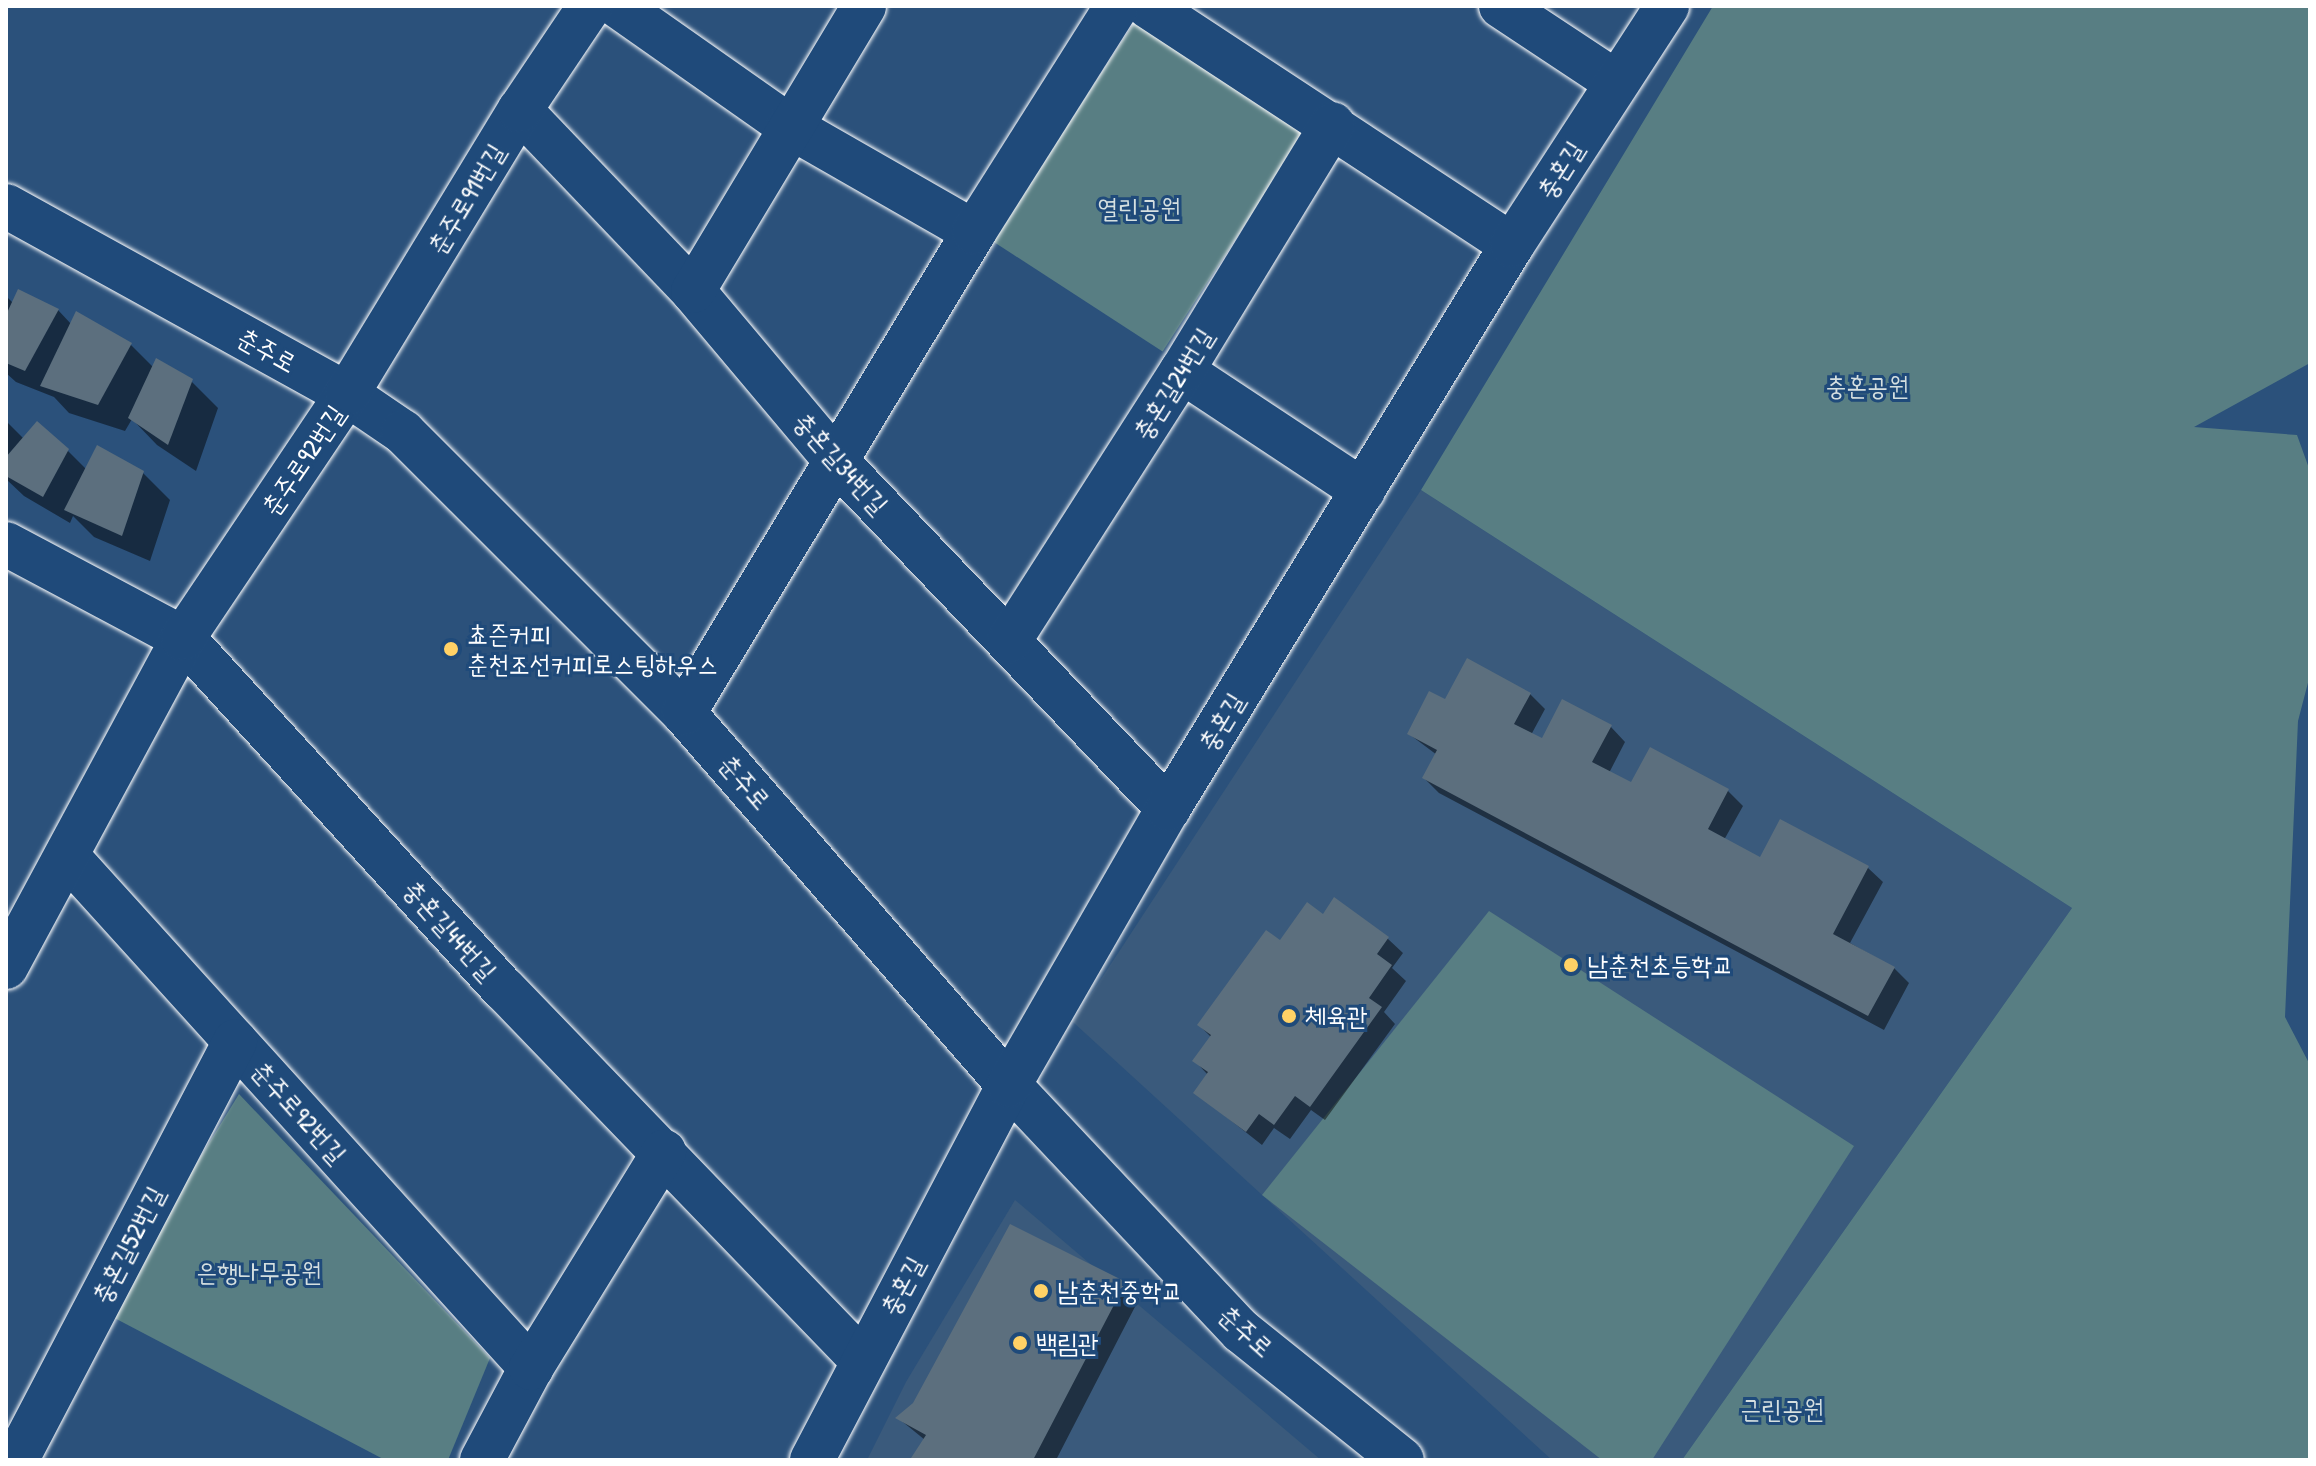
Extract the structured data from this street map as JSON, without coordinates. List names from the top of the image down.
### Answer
{
  "streets": {
    "street": [
      "충혼길",
      "춘주로91번길",
      "춘주로",
      "충혼길24번길",
      "춘주로92번길",
      "충혼길34번길",
      "충혼길44번길",
      "충혼길52번길"
    ]
  },
  "crossings": [
    ["충혼길", "춘주로"],
    ["충혼길", "충혼길34번길"],
    ["충혼길", "충혼길44번길"],
    ["춘주로91번길", "춘주로"],
    ["춘주로91번길", "춘주로92번길"],
    ["춘주로91번길", "충혼길34번길"],
    ["춘주로", "춘주로92번길"],
    ["충혼길24번길", "충혼길34번길"],
    ["춘주로92번길", "충혼길44번길"],
    ["춘주로92번길", "충혼길52번길"]
  ],
  "parks": [
    "열린공원",
    "충혼공원",
    "은행나무공원",
    "근린공원"
  ],
  "places": [
    "쵸즌커피 춘천조선커피로스팅하우스",
    "남춘천초등학교",
    "체육관",
    "남춘천중학교",
    "백림관"
  ]
}
